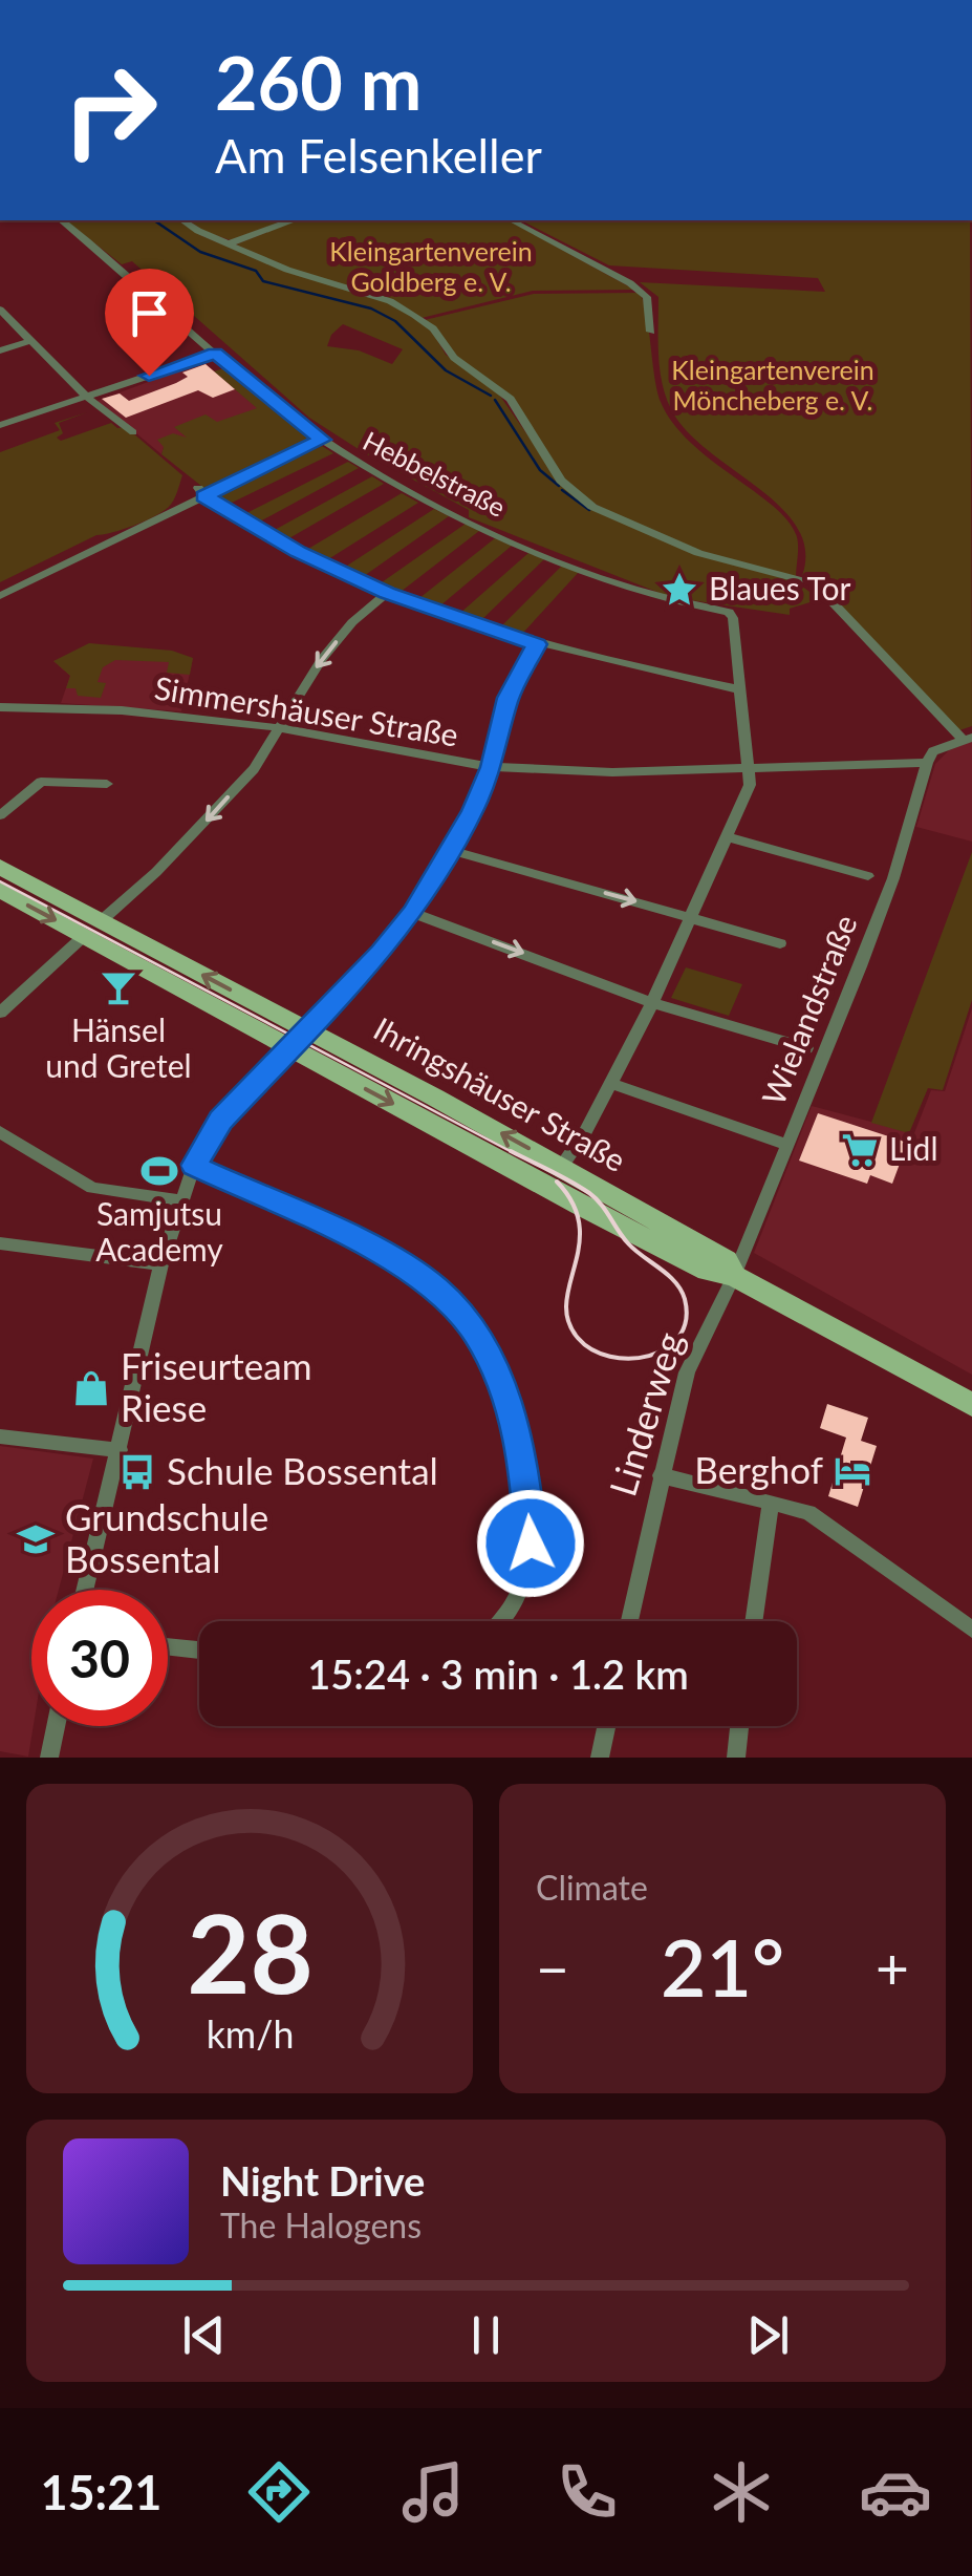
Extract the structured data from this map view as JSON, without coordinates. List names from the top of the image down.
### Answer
{
  "streets": {
    "main road": ["Ihringshäuser Straße"],
    "street": [
      "Hebbelstraße",
      "Simmershäuser Straße",
      "Wielandstraße",
      "Linderweg"
    ]
  },
  "crossings": [
    ["Simmershäuser Straße", "Wielandstraße"],
    ["Wielandstraße", "Ihringshäuser Straße"],
    ["Wielandstraße", "Linderweg"],
    ["Ihringshäuser Straße", "Linderweg"]
  ],
  "parks": ["Kleingartenverein Goldberg e. V.", "Kleingartenverein Möncheberg e. V."],
  "places": {
    "place": ["Blaues Tor"],
    "bar": ["Hänsel und Gretel"],
    "supermarket": ["Lidl"],
    "sports": ["Samjutsu Academy"],
    "shop": ["Friseurteam Riese"],
    "hotel": ["Berghof"],
    "bus stop": ["Schule Bossental"],
    "school or university": ["Grundschule Bossental"]
  },
  "page": {
    "turn": ["260 m", "Am Felsenkeller"],
    "limit": "30",
    "trip": "15:24 · 3 min · 1.2 km",
    "tile": "Climate",
    "heat": ["−", "21°", "+"],
    "song": ["Night Drive", "The Halogens"],
    "tabs": "15:21",
    "gauge": ["28", "km/h"]
  }
}
